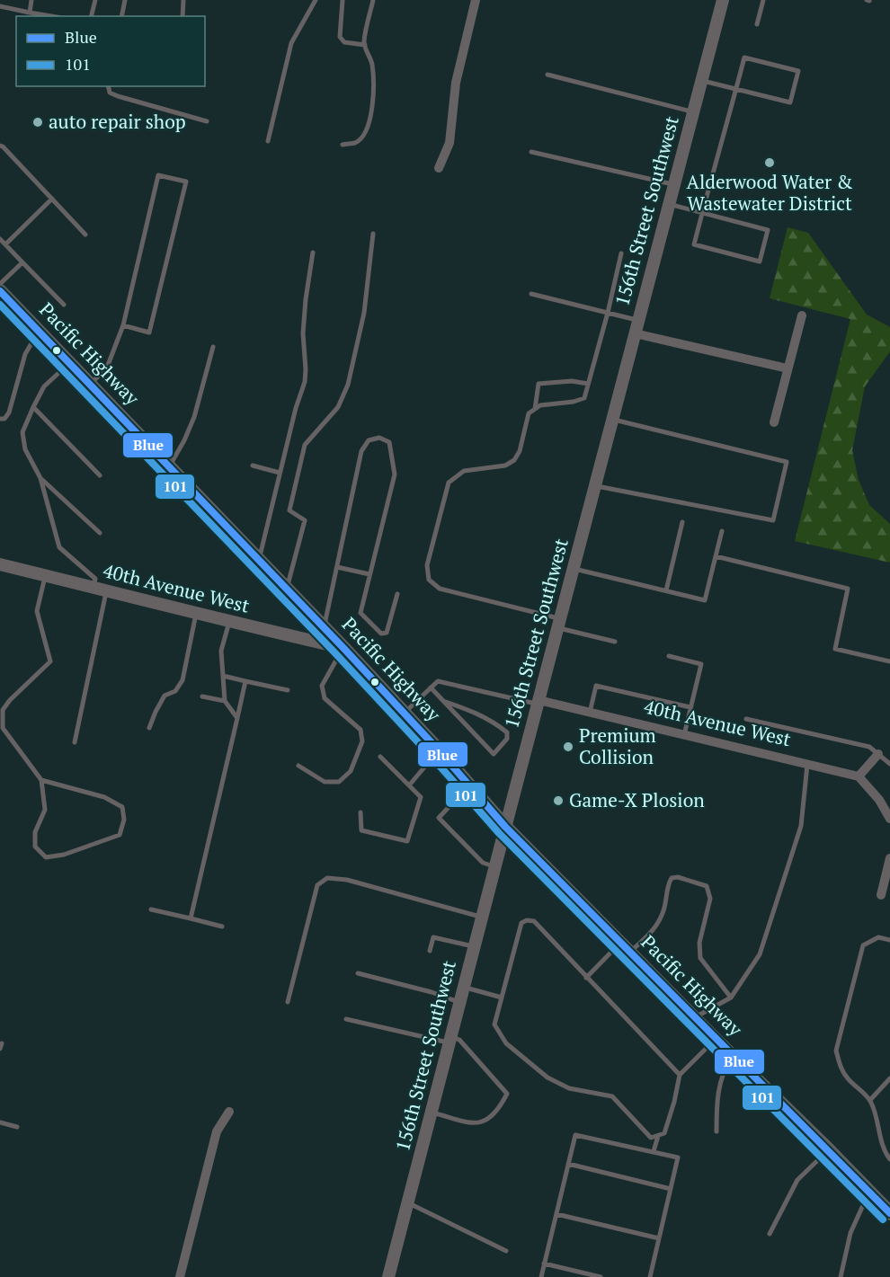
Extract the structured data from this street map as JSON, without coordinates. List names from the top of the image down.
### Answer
{
  "streets": {
    "highway": ["Pacific Highway"],
    "street": ["156th Street Southwest", "40th Avenue West"]
  },
  "crossings": [
    ["156th Street Southwest", "Pacific Highway"],
    ["156th Street Southwest", "40th Avenue West"],
    ["Pacific Highway", "40th Avenue West"]
  ],
  "places": [
    "auto repair shop",
    "Alderwood Water & Wastewater District",
    "Premium Collision",
    "Game-X Plosion"
  ],
  "lines": ["transit line Blue", "transit line 101"],
  "legend": ["Blue", "101"]
}
